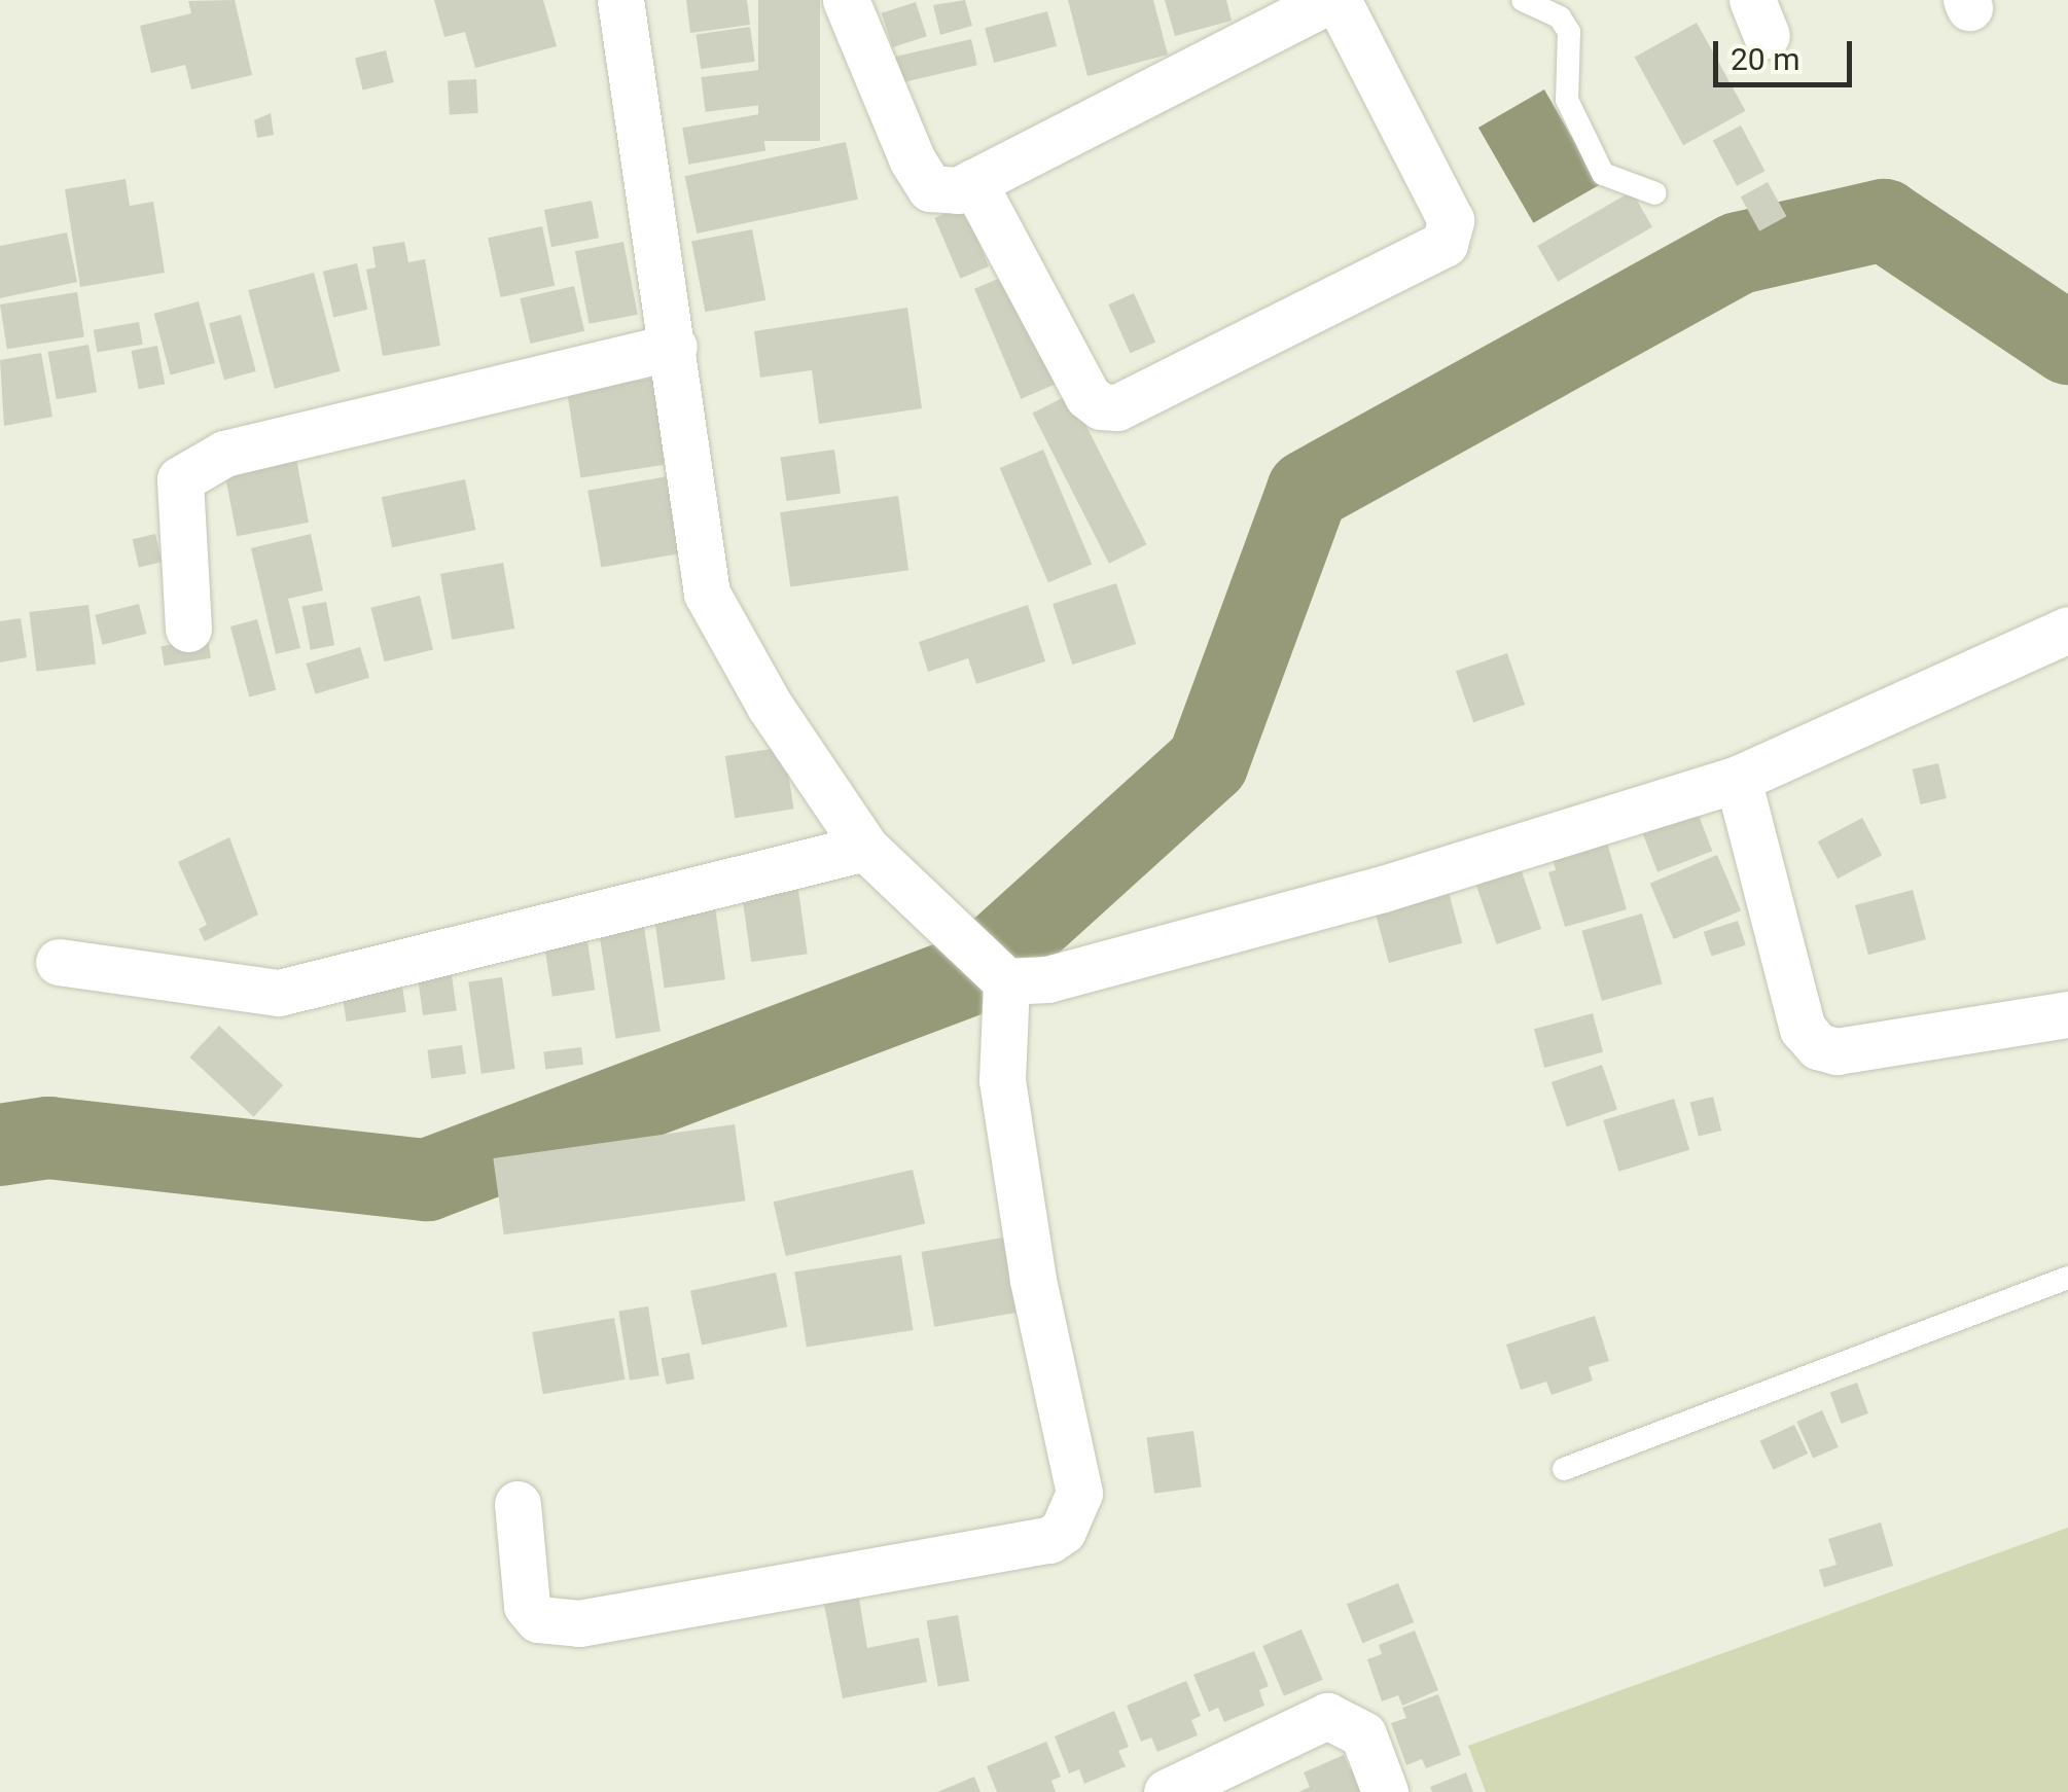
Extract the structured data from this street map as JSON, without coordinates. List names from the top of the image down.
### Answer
{
  "scale_bar": "20 m"
}
